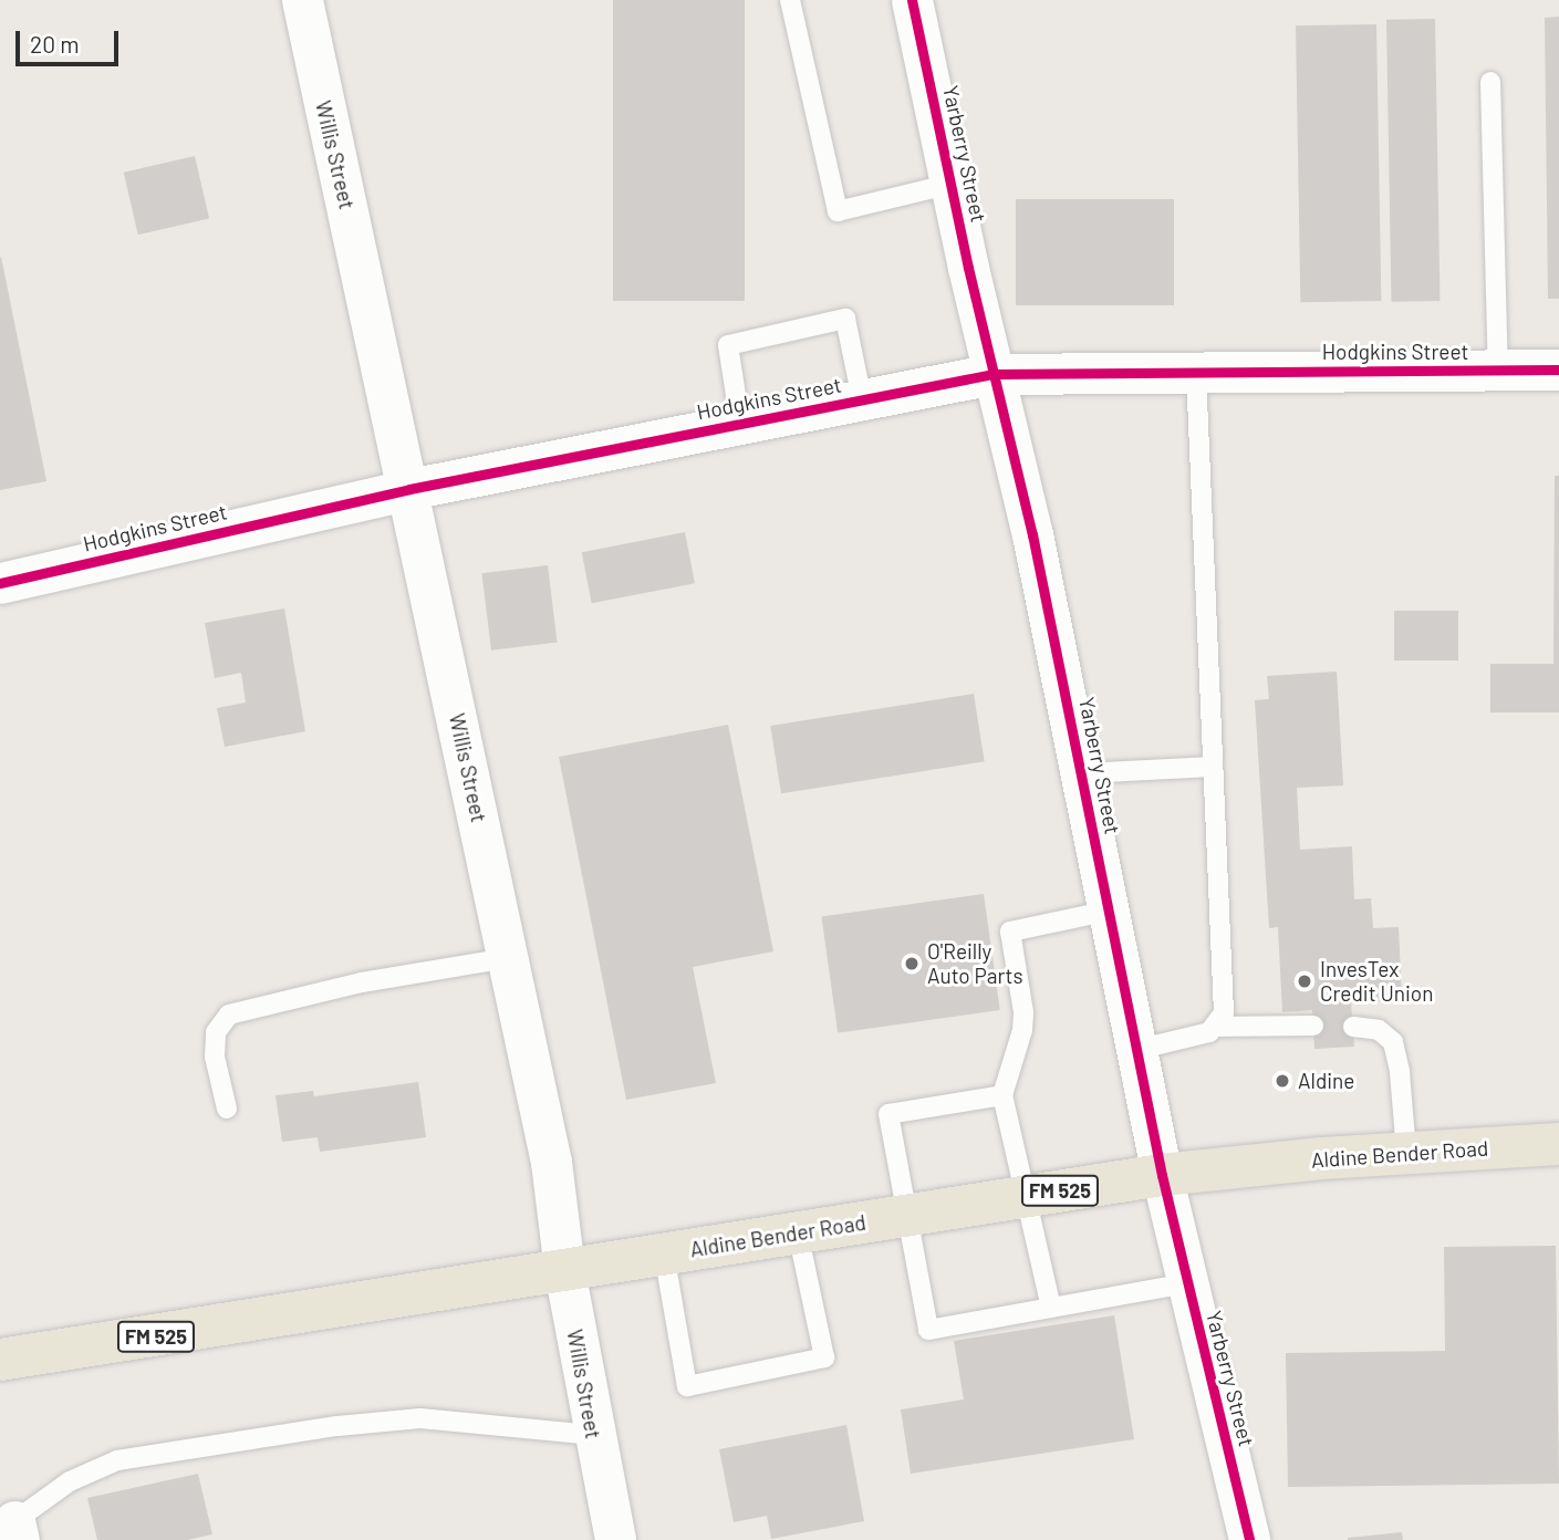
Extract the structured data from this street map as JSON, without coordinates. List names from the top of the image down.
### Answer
{
  "streets": {
    "main road": ["Aldine Bender Road", "FM 525"],
    "street": ["Yarberry Street", "Willis Street", "Hodgkins Street"]
  },
  "crossings": [
    ["Yarberry Street", "Hodgkins Street"],
    ["Yarberry Street", "Aldine Bender Road"],
    ["Willis Street", "Hodgkins Street"],
    ["Willis Street", "Aldine Bender Road"]
  ],
  "places": ["O'Reilly Auto Parts", "InvesTex Credit Union", "Aldine"],
  "scale_bar": "20 m"
}
